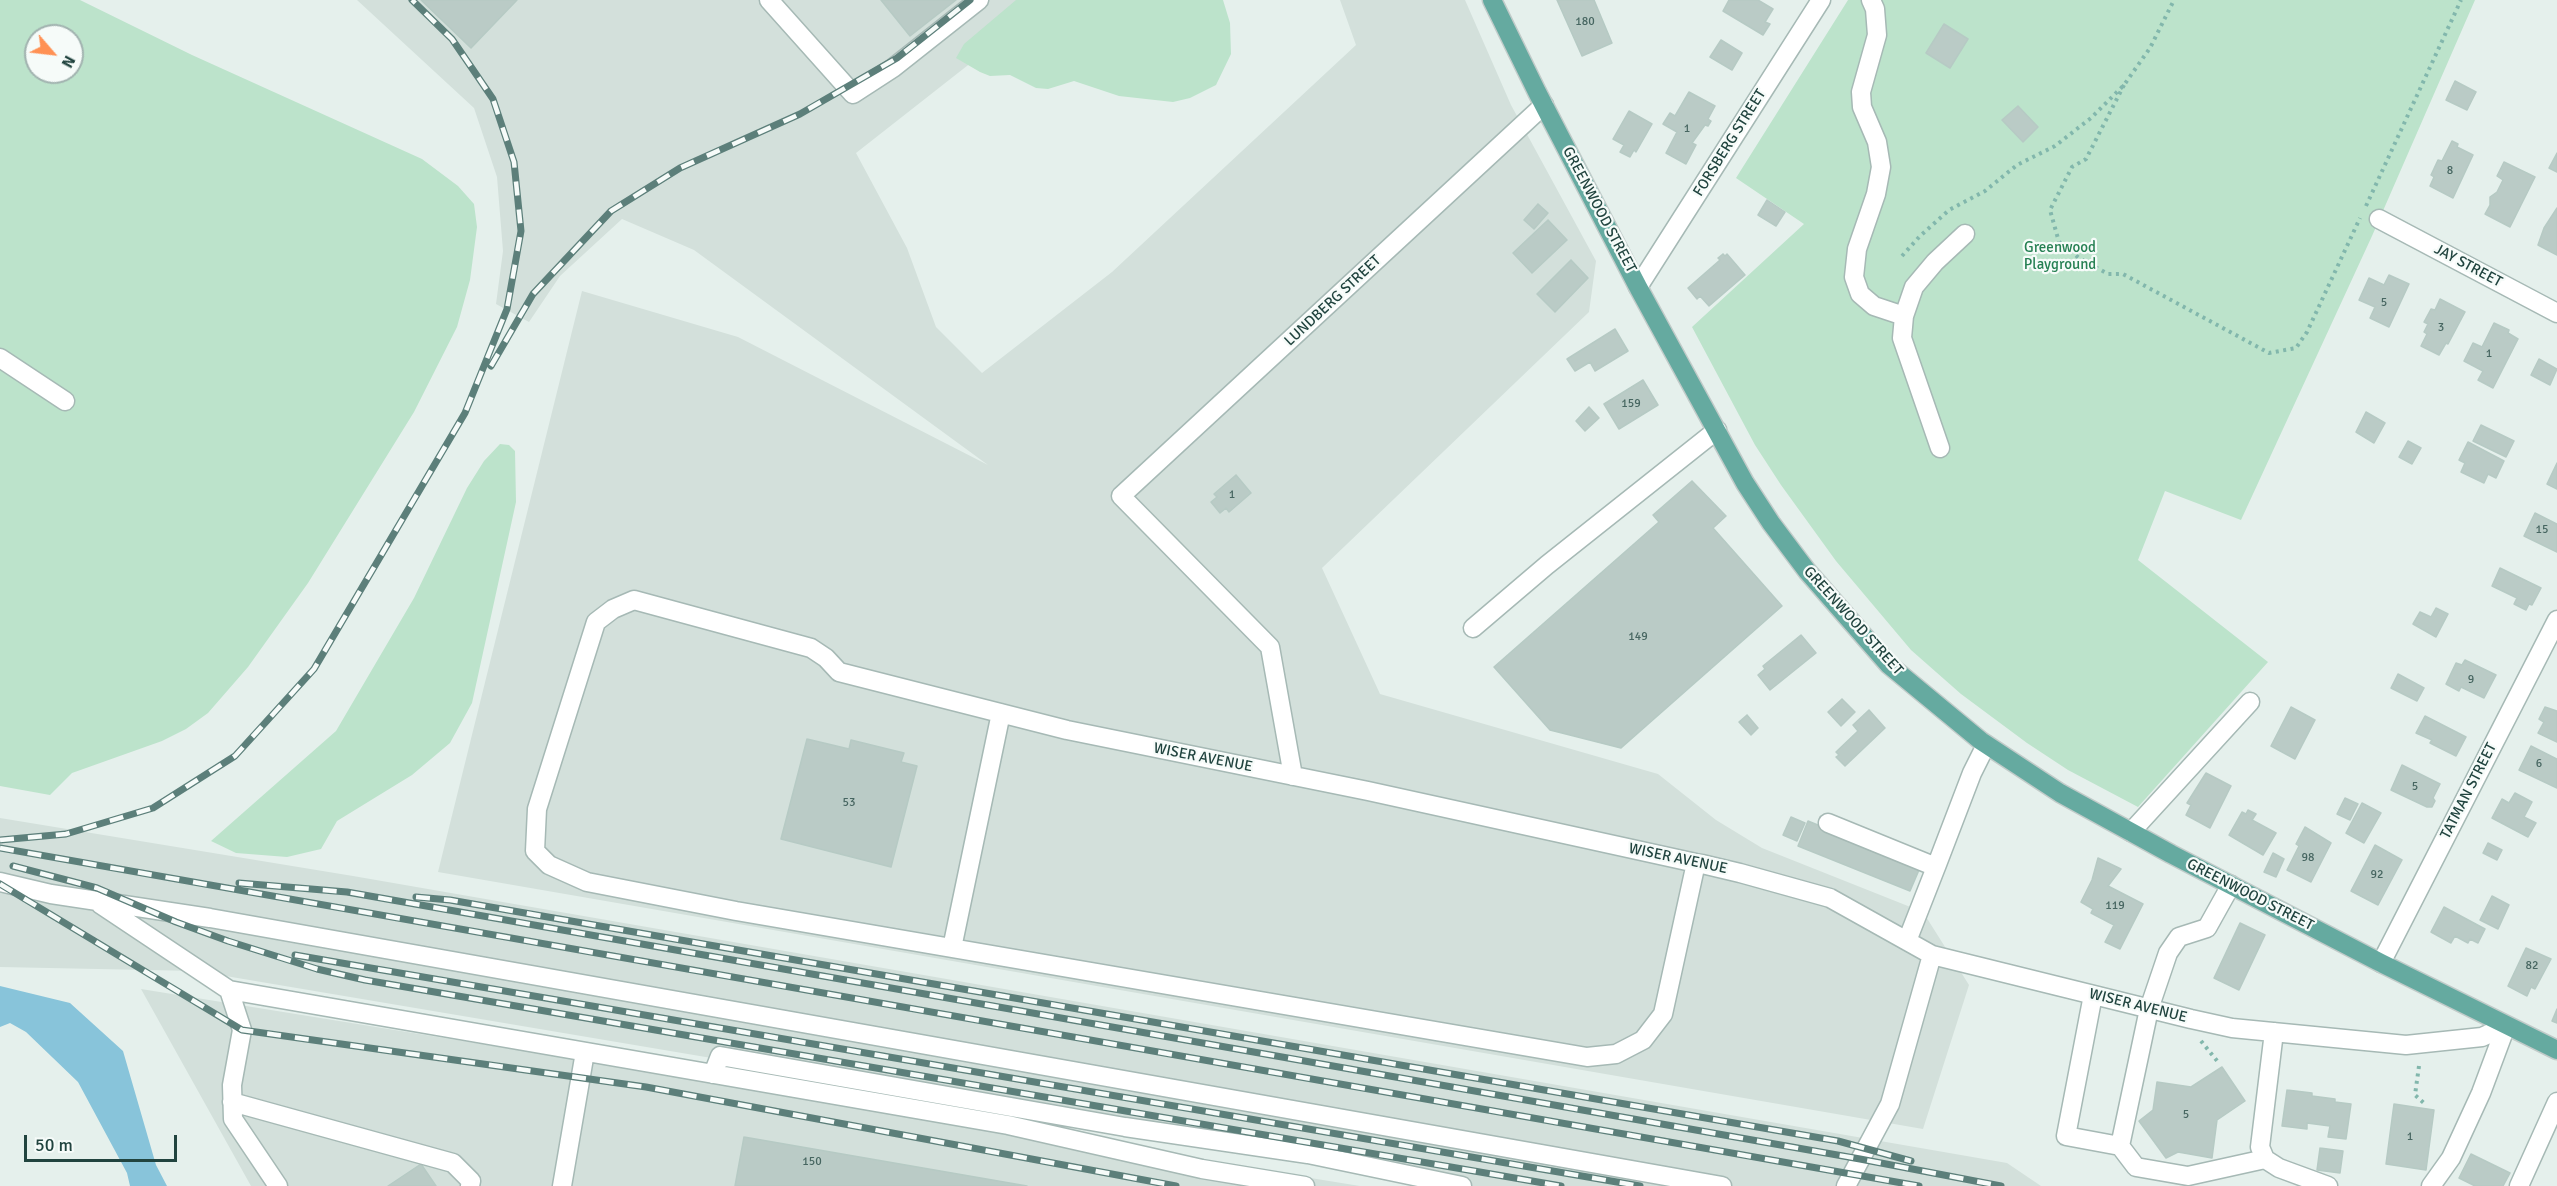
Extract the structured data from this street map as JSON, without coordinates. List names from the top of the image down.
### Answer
{
  "streets": {
    "main road": ["GREENWOOD STREET"],
    "street": [
      "FORSBERG STREET",
      "JAY STREET",
      "LUNDBERG STREET",
      "WISER AVENUE",
      "TATMAN STREET"
    ]
  },
  "crossings": [
    ["FORSBERG STREET", "GREENWOOD STREET"],
    ["GREENWOOD STREET", "LUNDBERG STREET"],
    ["GREENWOOD STREET", "WISER AVENUE"],
    ["GREENWOOD STREET", "TATMAN STREET"],
    ["LUNDBERG STREET", "WISER AVENUE"]
  ],
  "parks": ["Greenwood Playground"],
  "house_numbers": [
    "180",
    "1",
    "8",
    "5",
    "3",
    "1",
    "159",
    "1",
    "15",
    "149",
    "9",
    "6",
    "5",
    "53",
    "98",
    "92",
    "119",
    "82",
    "5",
    "1",
    "150"
  ],
  "scale_bar": "50 m",
  "north": "bottom right"
}
